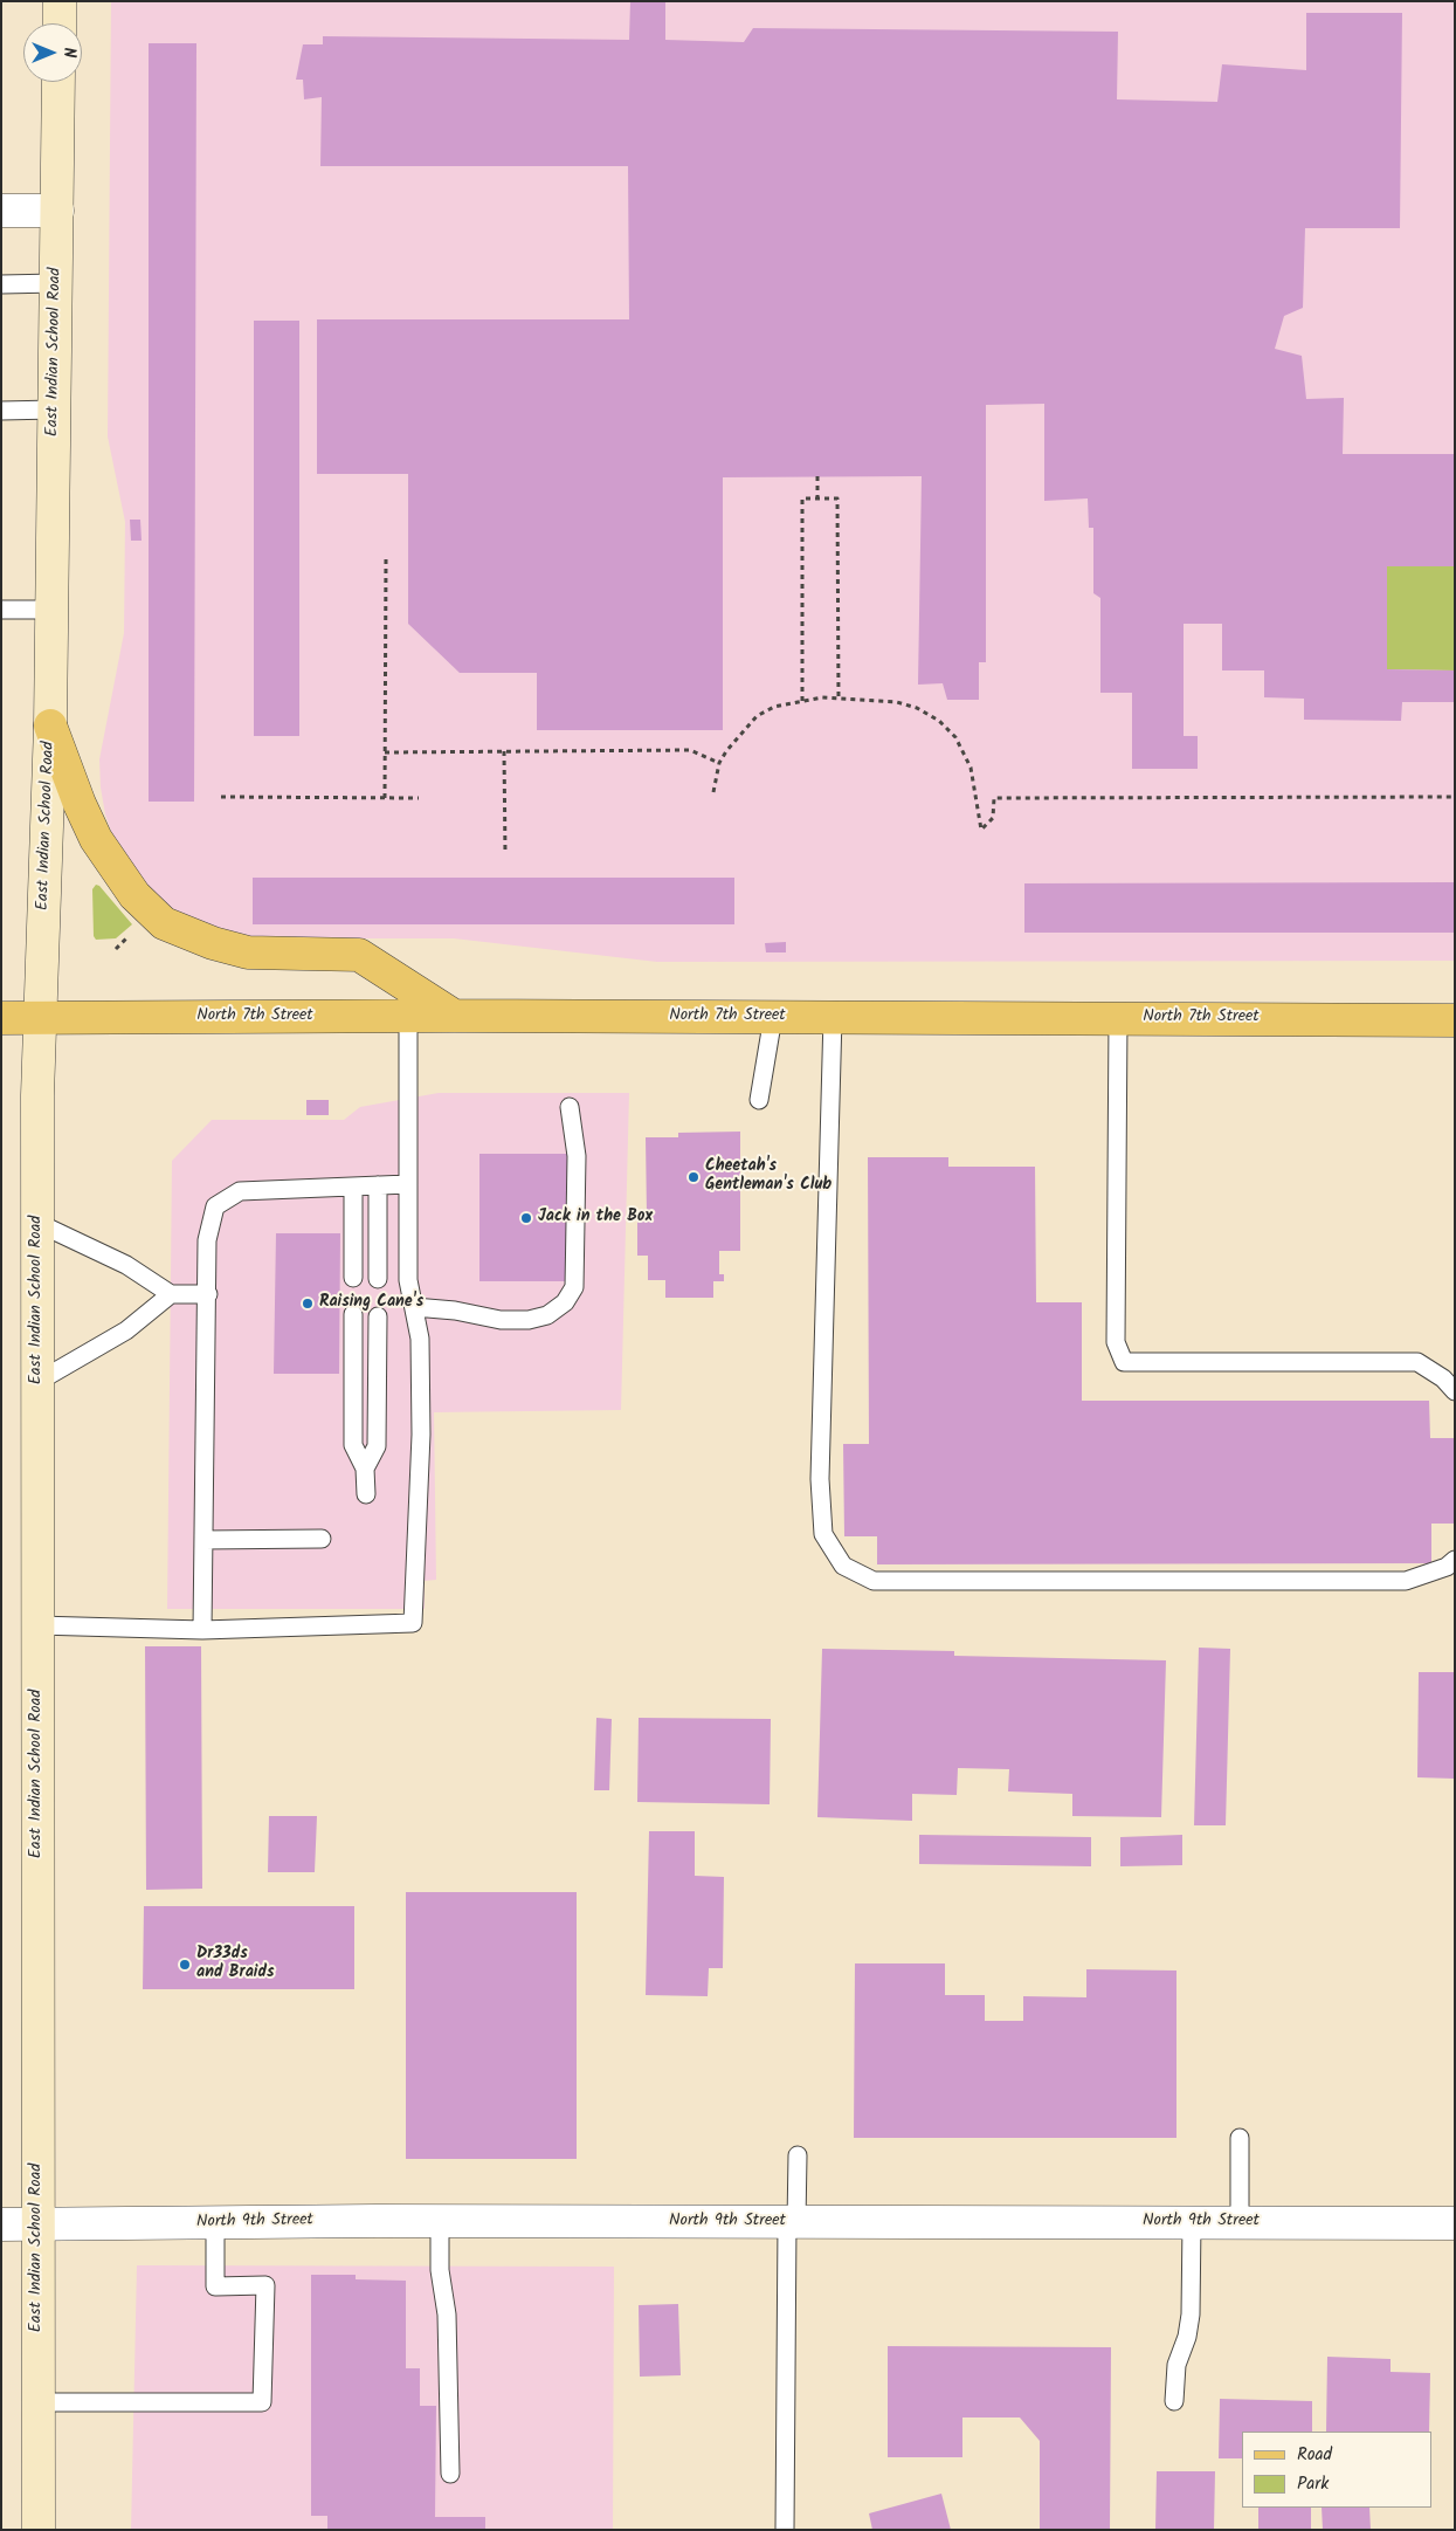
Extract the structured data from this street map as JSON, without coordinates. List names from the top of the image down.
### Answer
{
  "streets": {
    "main road": ["East Indian School Road", "North 7th Street"],
    "street": ["North 9th Street"]
  },
  "crossings": [
    ["East Indian School Road", "North 7th Street"],
    ["East Indian School Road", "North 9th Street"]
  ],
  "places": [
    "Cheetah's Gentleman's Club",
    "Jack in the Box",
    "Raising Cane's",
    "Dr33ds and Braids"
  ],
  "legend": ["Road", "Park"],
  "north": "right"
}
